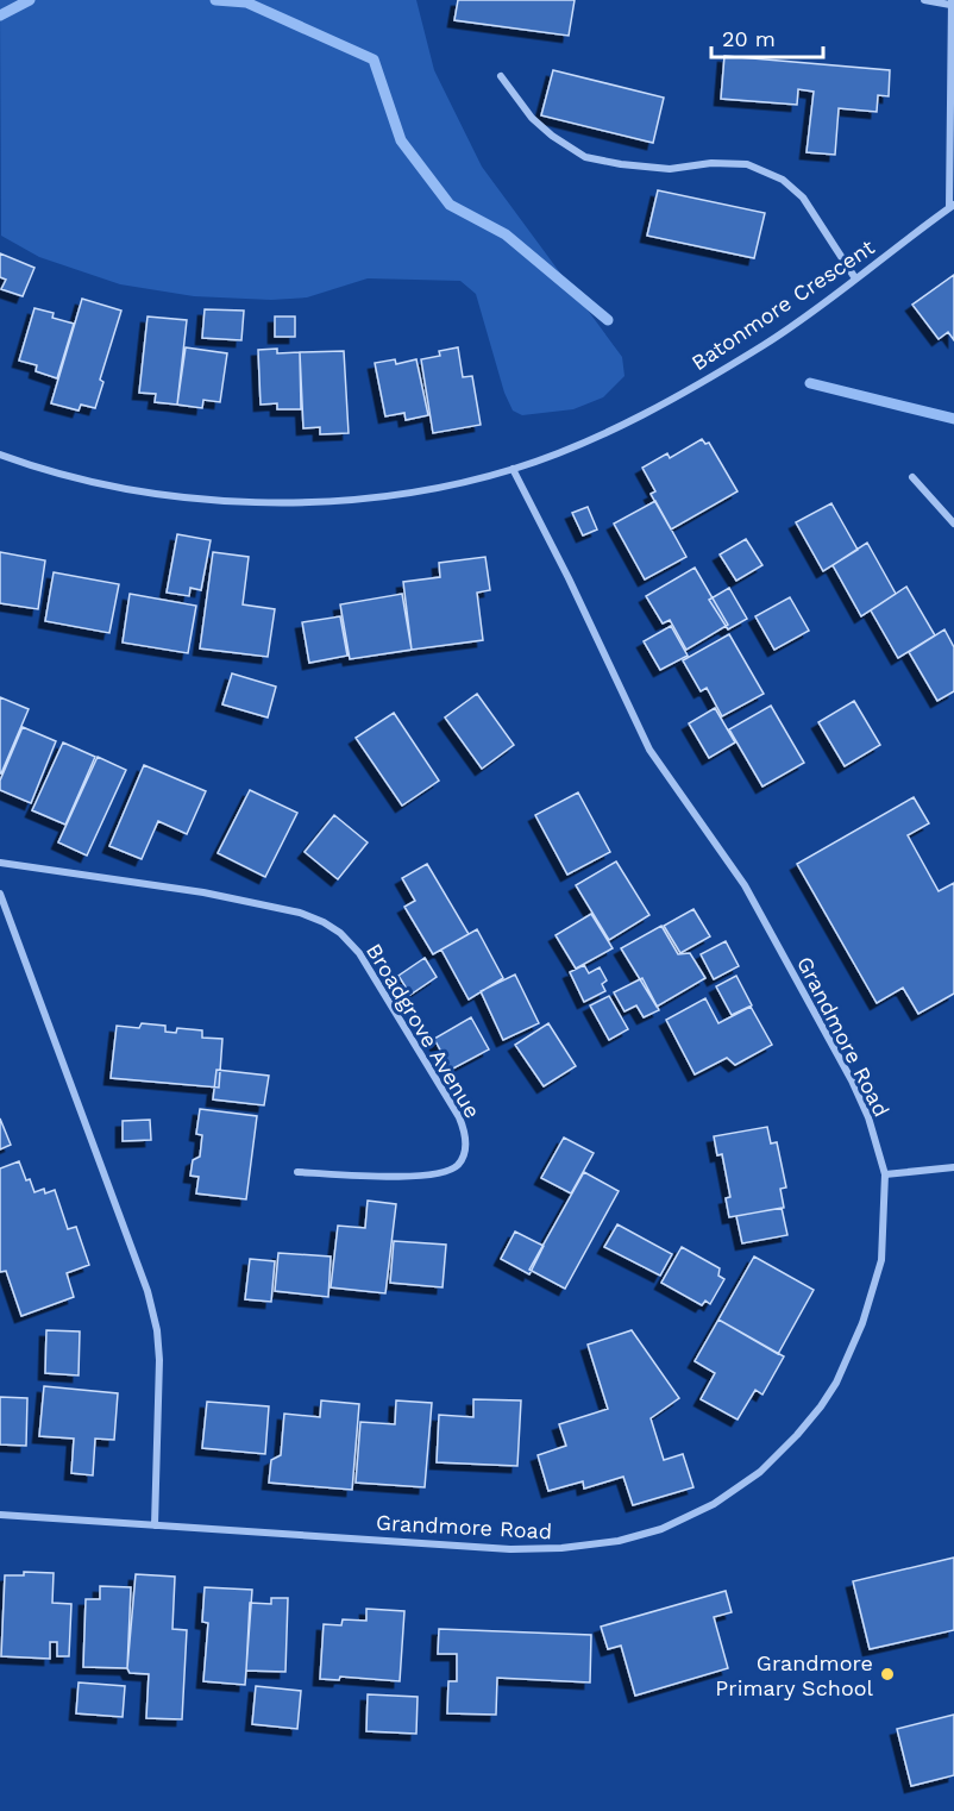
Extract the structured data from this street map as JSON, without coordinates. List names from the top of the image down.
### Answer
{
  "streets": {
    "street": ["Batonmore Crescent", "Broadgrove Avenue", "Grandmore Road"]
  },
  "crossings": [
    ["Batonmore Crescent", "Grandmore Road"]
  ],
  "places": ["Grandmore Primary School"],
  "scale_bar": "20 m"
}
